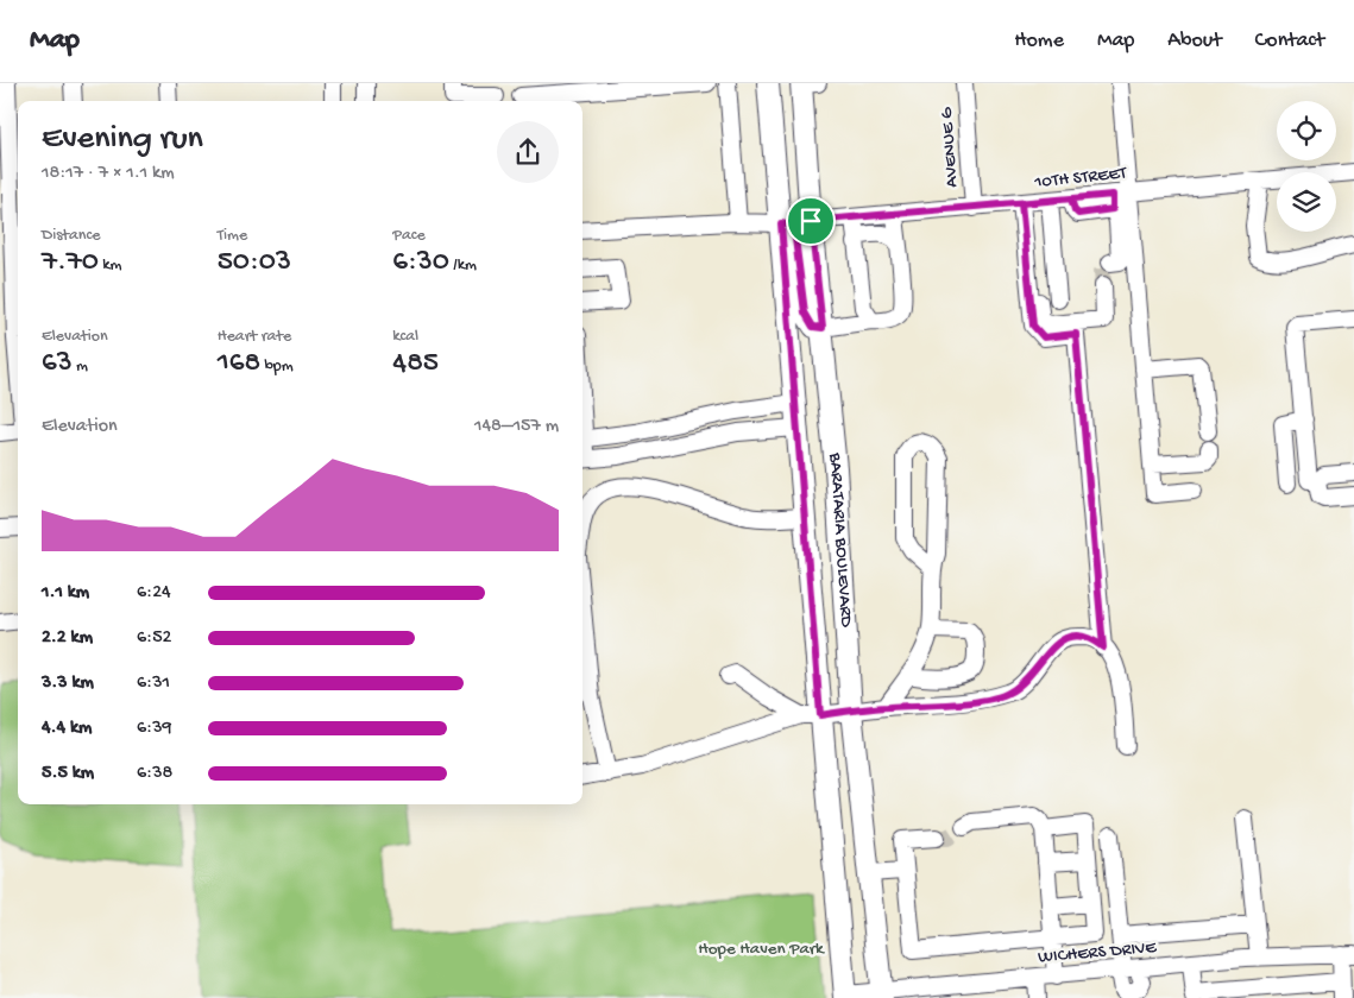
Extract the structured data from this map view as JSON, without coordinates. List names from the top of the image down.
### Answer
{
  "streets": {
    "main road": ["BARATARIA BOULEVARD"],
    "street": ["AVENUE G", "10TH STREET", "WICHERS DRIVE"]
  },
  "crossings": [
    ["AVENUE G", "10TH STREET"],
    ["10TH STREET", "BARATARIA BOULEVARD"],
    ["BARATARIA BOULEVARD", "WICHERS DRIVE"]
  ],
  "parks": ["Hope Haven Park"],
  "page": {
    "header": "Map",
    "nav": [
      "Home",
      "Map",
      "About",
      "Contact"
    ],
    "heading": ["Evening run", "18:17 · 7 × 1.1 km"],
    "stats": [
      ["Distance", "7.70 km"],
      ["Time", "50:03"],
      ["Pace", "6:30 /km"],
      ["Elevation", "63 m"],
      ["Heart rate", "168 bpm"],
      ["kcal", "485"]
    ],
    "chart": ["Elevation", "148–157 m"],
    "list": [
      {
        "name": "1.1 km",
        "note": "6:24"
      },
      {
        "name": "2.2 km",
        "note": "6:52"
      },
      {
        "name": "3.3 km",
        "note": "6:31"
      },
      {
        "name": "4.4 km",
        "note": "6:39"
      },
      {
        "name": "5.5 km",
        "note": "6:38"
      }
    ]
  }
}
